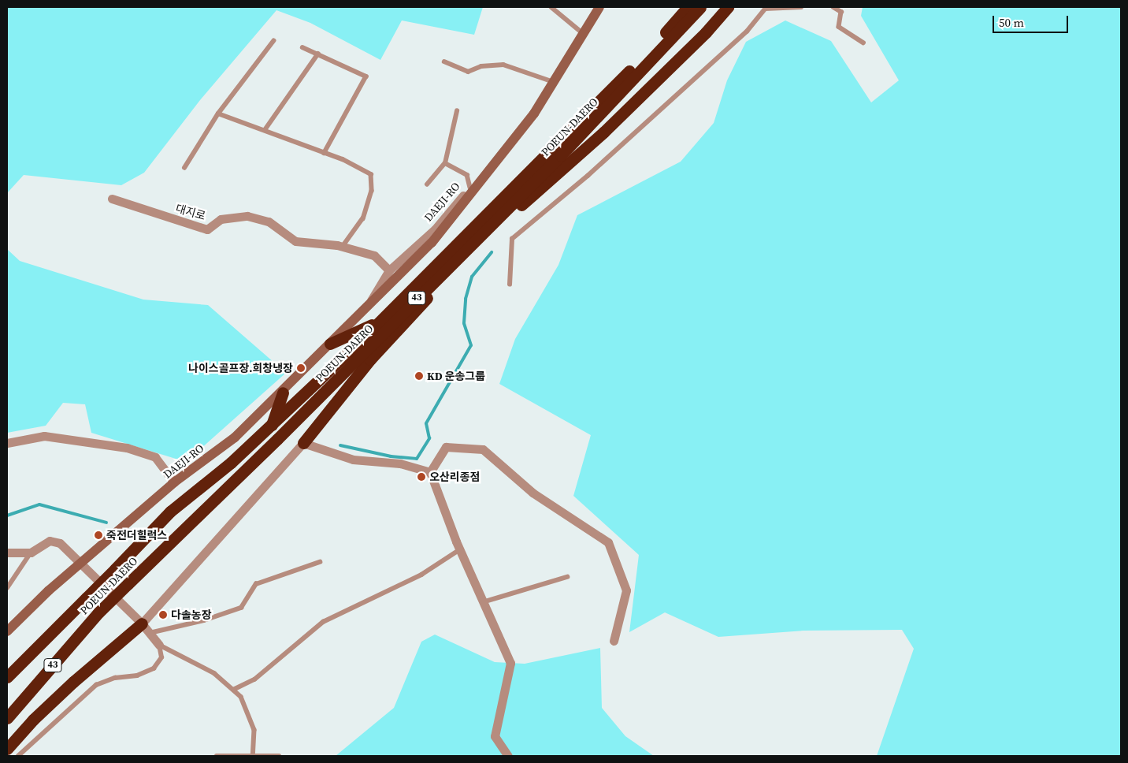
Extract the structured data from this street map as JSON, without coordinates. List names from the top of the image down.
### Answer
{
  "streets": {
    "highway": ["POEUN-DAERO", "43"],
    "main road": ["DAEJI-RO"],
    "street": ["대지로"]
  },
  "crossings": [
    ["DAEJI-RO", "대지로"]
  ],
  "places": [
    "나이스골프장.희창냉장",
    "KD 운송그룹",
    "오산리종점",
    "죽전더힐럭스",
    "다솔농장"
  ],
  "scale_bar": "50 m"
}
